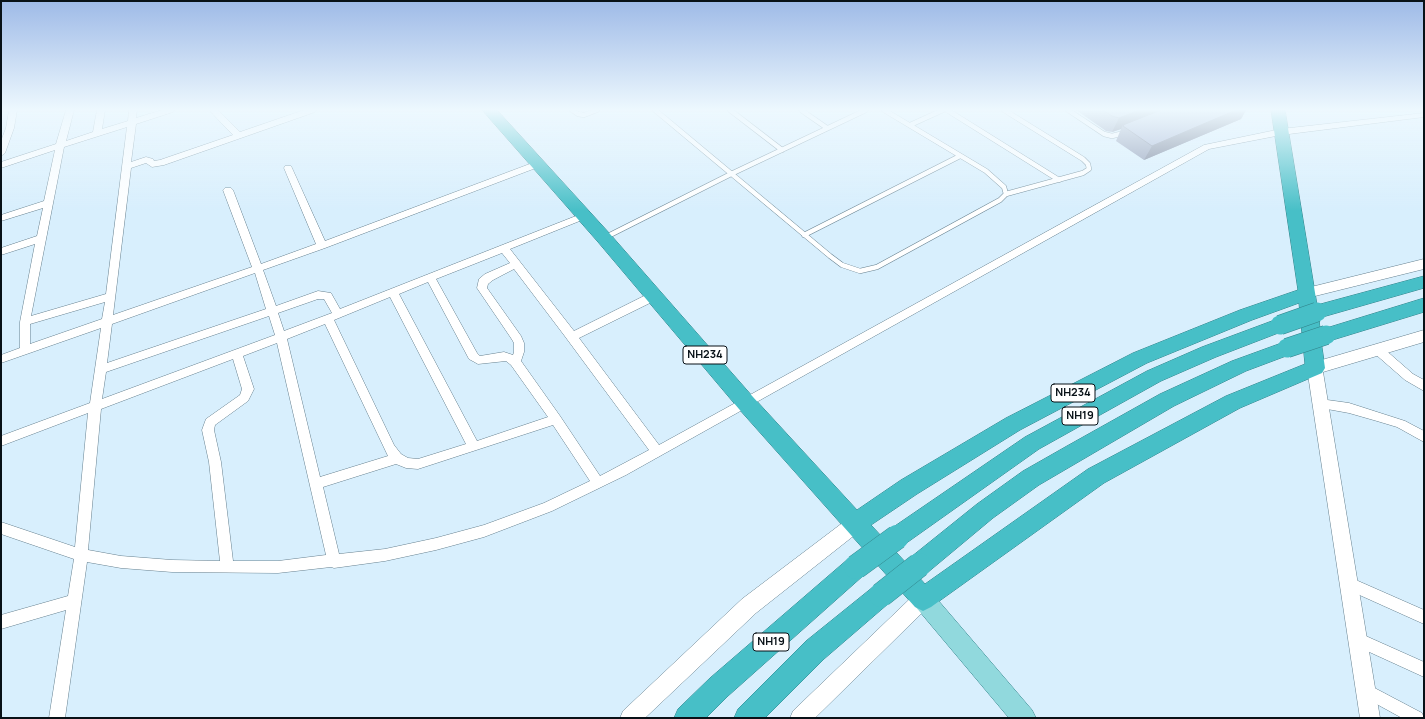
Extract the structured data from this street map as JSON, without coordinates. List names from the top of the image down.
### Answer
{
  "streets": {
    "highway": ["NH234", "NH19"]
  }
}
